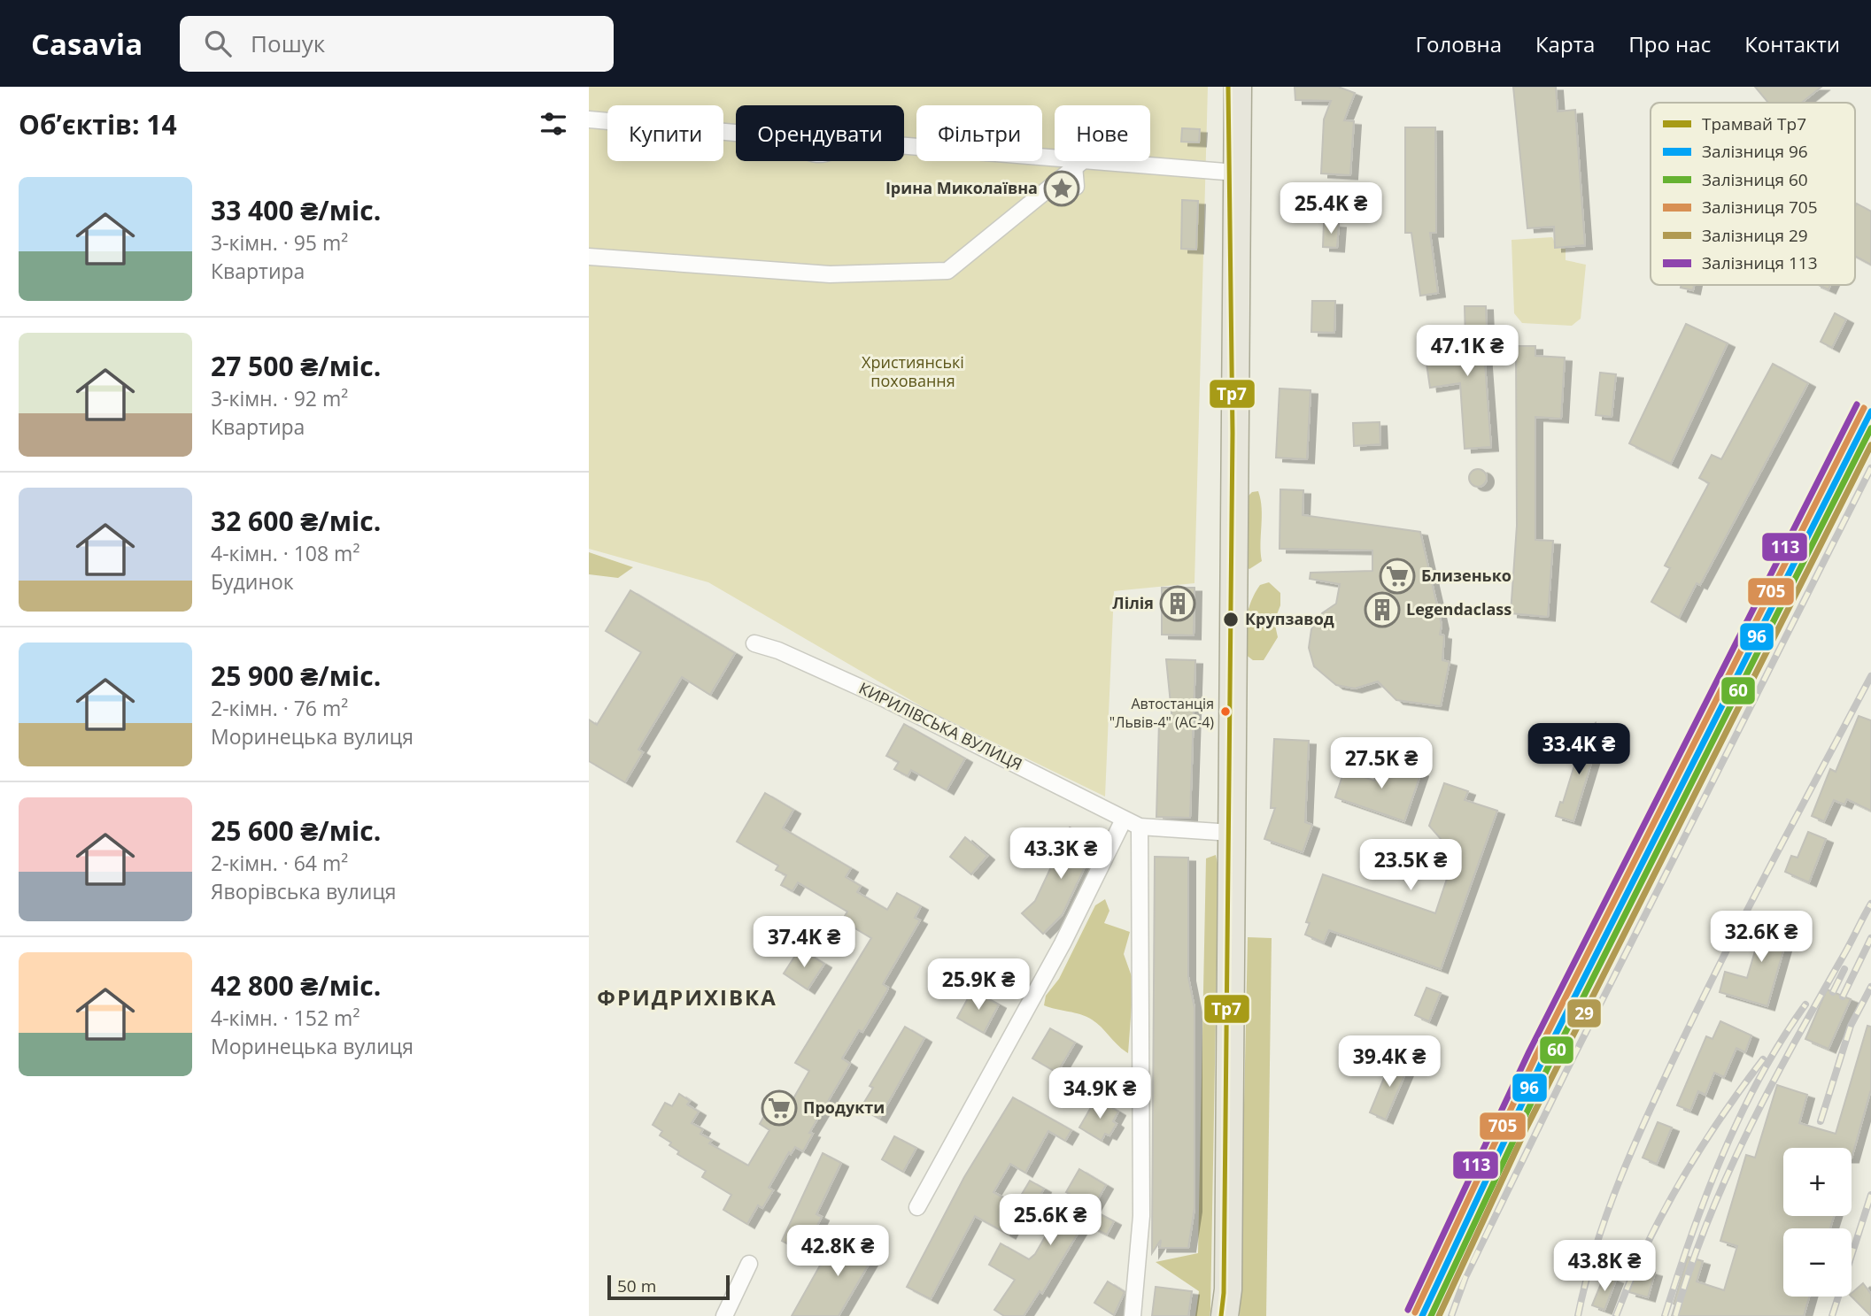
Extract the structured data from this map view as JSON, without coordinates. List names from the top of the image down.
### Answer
{
  "streets": {
    "street": ["КИРИЛІВСЬКА ВУЛИЦЯ"]
  },
  "districts": ["ФРИДРИХІВКА"],
  "parks": ["Християнські поховання"],
  "places": {
    "place": ["Ірина Миколаївна"],
    "supermarket": ["Близенько", "Продукти"],
    "building": ["Лілія", "Legendaclass"],
    "other": ["Крупзавод", "Автостанція \"Львів-4\" (АС-4)"]
  },
  "lines": [
    "tram line Тр7",
    "rail line 113",
    "rail line 705",
    "rail line 96",
    "rail line 60",
    "rail line 29"
  ],
  "legend": [
    "Трамвай Тр7",
    "Залізниця 96",
    "Залізниця 60",
    "Залізниця 705",
    "Залізниця 29",
    "Залізниця 113"
  ],
  "scale_bar": "50 m",
  "page": {
    "header": "Casavia",
    "search": "Пошук",
    "nav": [
      "Головна",
      "Карта",
      "Про нас",
      "Контакти"
    ],
    "heading": "Об’єктів: 14",
    "chip": [
      "Купити",
      "Орендувати",
      "Фільтри",
      "Нове"
    ],
    "list": [
      {
        "name": "33 400 ₴/міс.",
        "note": "3-кімн. · 95 m² · Квартира"
      },
      {
        "name": "27 500 ₴/міс.",
        "note": "3-кімн. · 92 m² · Квартира"
      },
      {
        "name": "32 600 ₴/міс.",
        "note": "4-кімн. · 108 m² · Будинок"
      },
      {
        "name": "25 900 ₴/міс.",
        "note": "2-кімн. · 76 m² · Моринецька вулиця"
      },
      {
        "name": "25 600 ₴/міс.",
        "note": "2-кімн. · 64 m² · Яворівська вулиця"
      },
      {
        "name": "42 800 ₴/міс.",
        "note": "4-кімн. · 152 m² · Моринецька вулиця"
      }
    ],
    "price": [
      "25.4K ₴",
      "47.1K ₴",
      "33.4K ₴",
      "27.5K ₴",
      "43.3K ₴",
      "23.5K ₴",
      "32.6K ₴",
      "37.4K ₴",
      "25.9K ₴",
      "39.4K ₴",
      "34.9K ₴",
      "25.6K ₴",
      "42.8K ₴",
      "43.8K ₴"
    ],
    "map_buttons": ["+", "−"],
    "scale": "50 m"
  }
}
